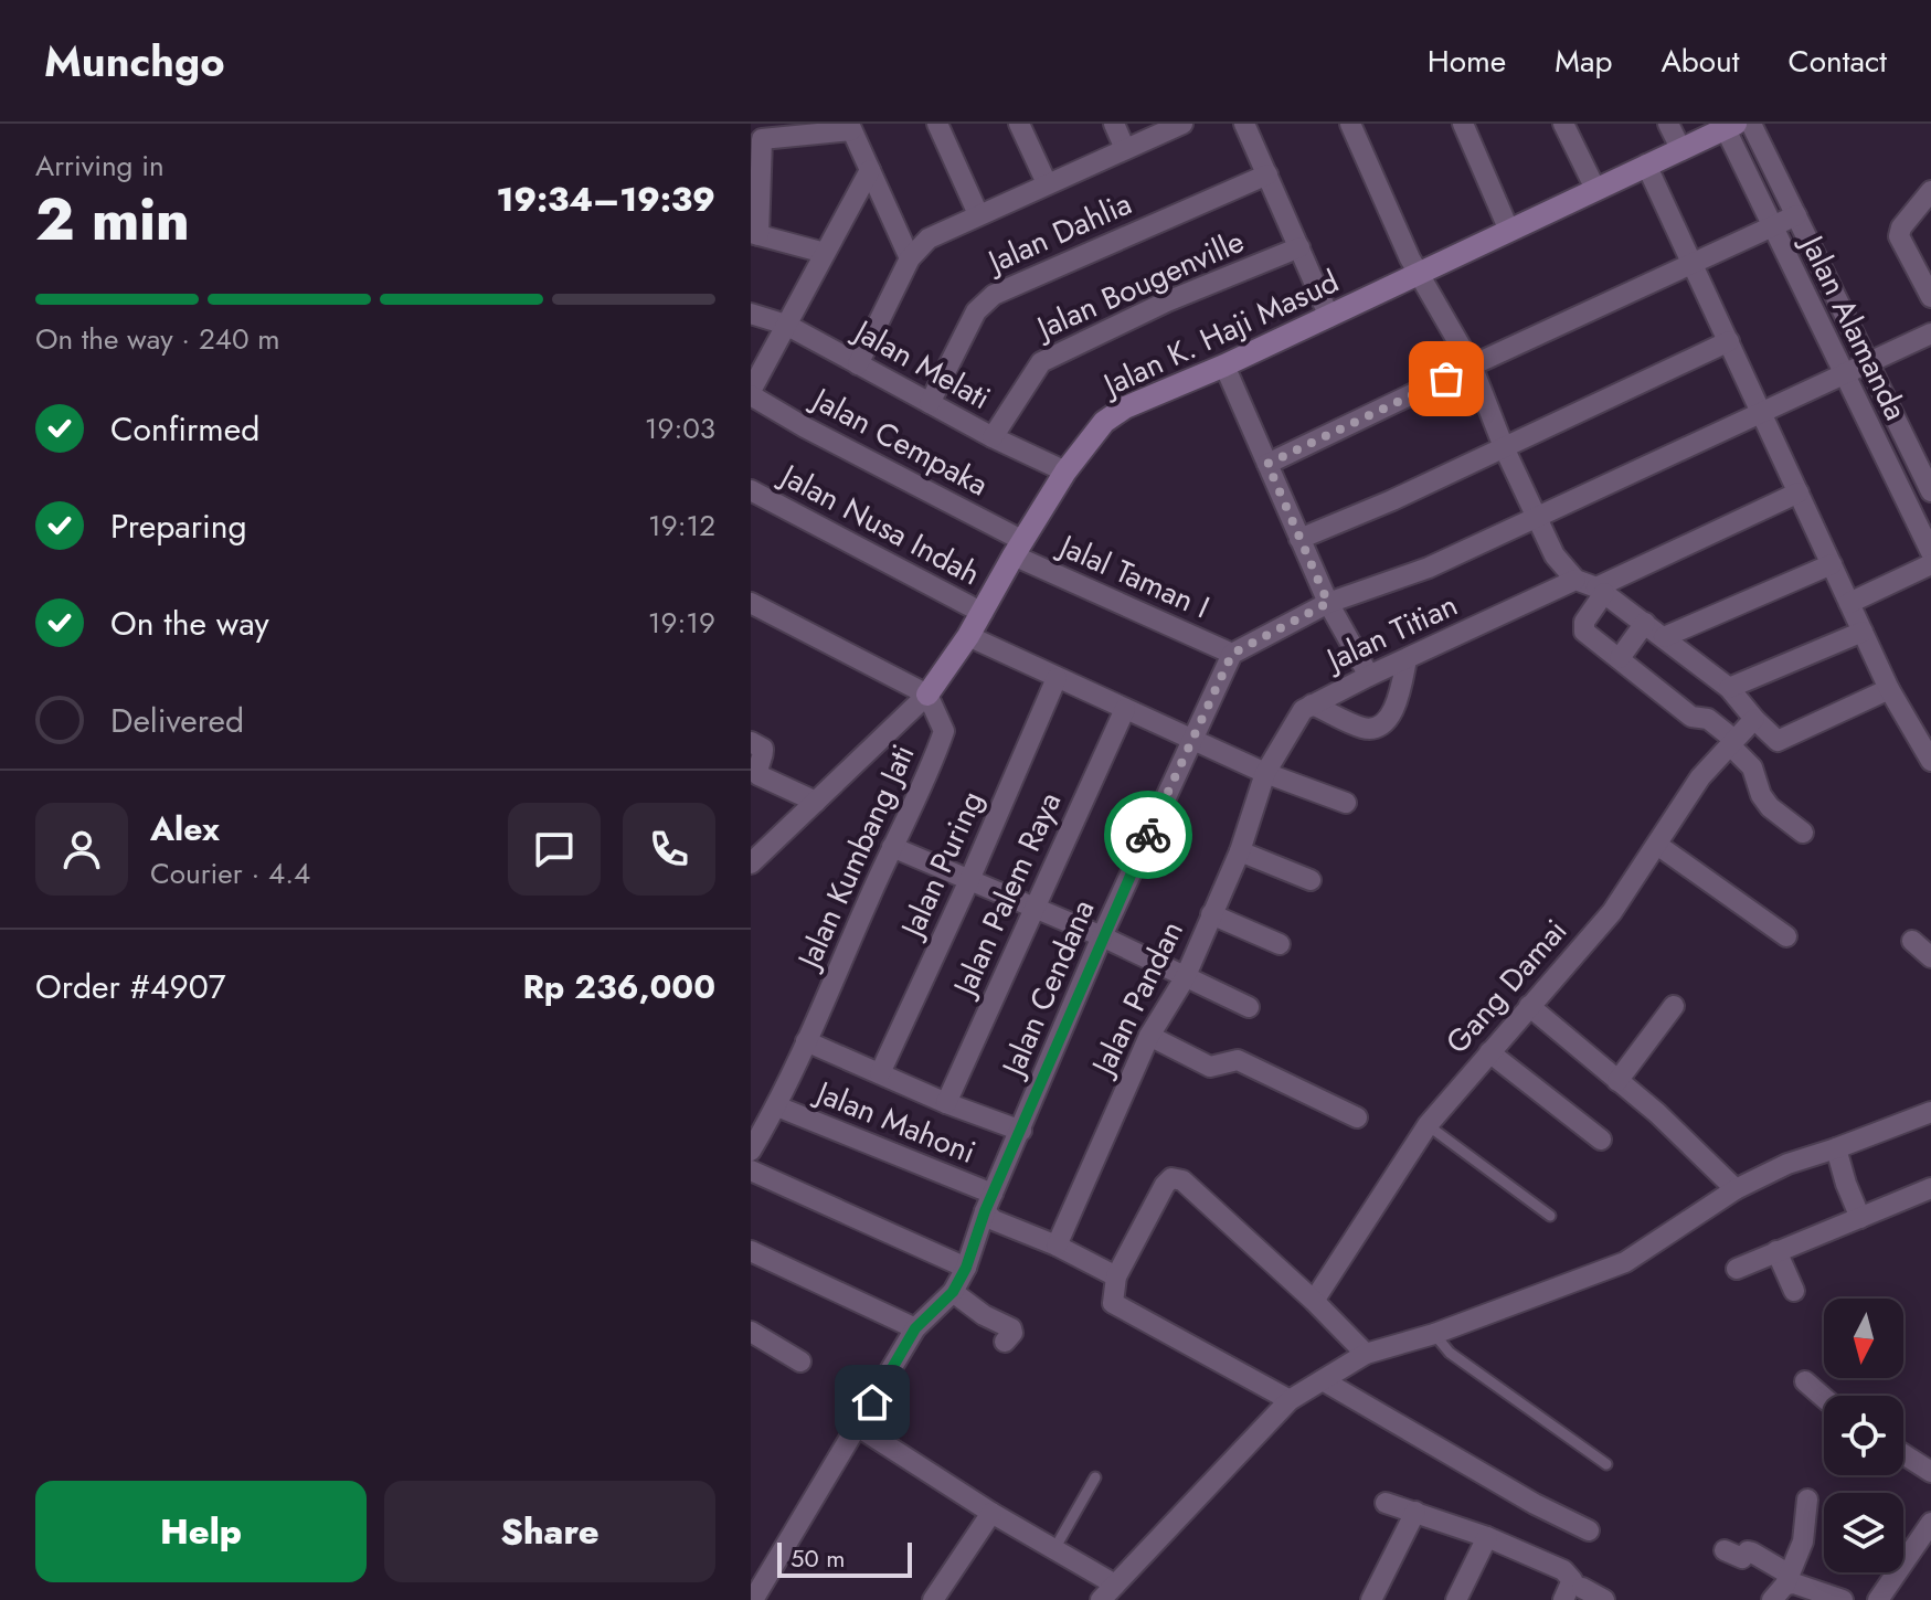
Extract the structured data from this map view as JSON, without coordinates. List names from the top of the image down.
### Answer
{
  "streets": {
    "street": [
      "Jalan Dahlia",
      "Jalan Bougenville",
      "Jalan Alamanda",
      "Jalan K. Haji Masud",
      "Jalan Melati",
      "Jalan Cempaka",
      "Jalan Nusa Indah",
      "Jalal Taman I",
      "Jalan Titian",
      "Jalan Kumbang Jati",
      "Jalan Puring",
      "Jalan Palem Raya",
      "Gang Damai",
      "Jalan Cendana",
      "Jalan Pandan",
      "Jalan Mahoni"
    ]
  },
  "crossings": [
    ["Jalan Dahlia", "Jalan Melati"],
    ["Jalan Bougenville", "Jalan Melati"],
    ["Jalan Alamanda", "Jalan K. Haji Masud"],
    ["Jalan K. Haji Masud", "Jalan Melati"],
    ["Jalan K. Haji Masud", "Jalan Cempaka"],
    ["Jalan K. Haji Masud", "Jalan Nusa Indah"],
    ["Jalan K. Haji Masud", "Jalal Taman I"],
    ["Jalan K. Haji Masud", "Jalan Kumbang Jati"],
    ["Jalan Cempaka", "Jalal Taman I"],
    ["Jalal Taman I", "Jalan Cendana"],
    ["Jalan Titian", "Jalan Pandan"],
    ["Jalan Kumbang Jati", "Jalan Mahoni"],
    ["Jalan Cendana", "Jalan Mahoni"],
    ["Jalan Pandan", "Jalan Mahoni"]
  ],
  "scale_bar": "50 m",
  "north": "bottom",
  "page": {
    "header": "Munchgo",
    "nav": [
      "Home",
      "Map",
      "About",
      "Contact"
    ],
    "heading": ["2 min", "Arriving in", "19:34–19:39"],
    "panel": [
      "Alex",
      "Courier · 4.4",
      "Order #4907",
      "Rp 236,000"
    ],
    "bar": "On the way · 240 m",
    "list": [
      ["Confirmed", "19:03"],
      ["Preparing", "19:12"],
      ["On the way", "19:19"],
      "Delivered"
    ],
    "buttons": ["Help", "Share"],
    "scale": "50 m"
  }
}
